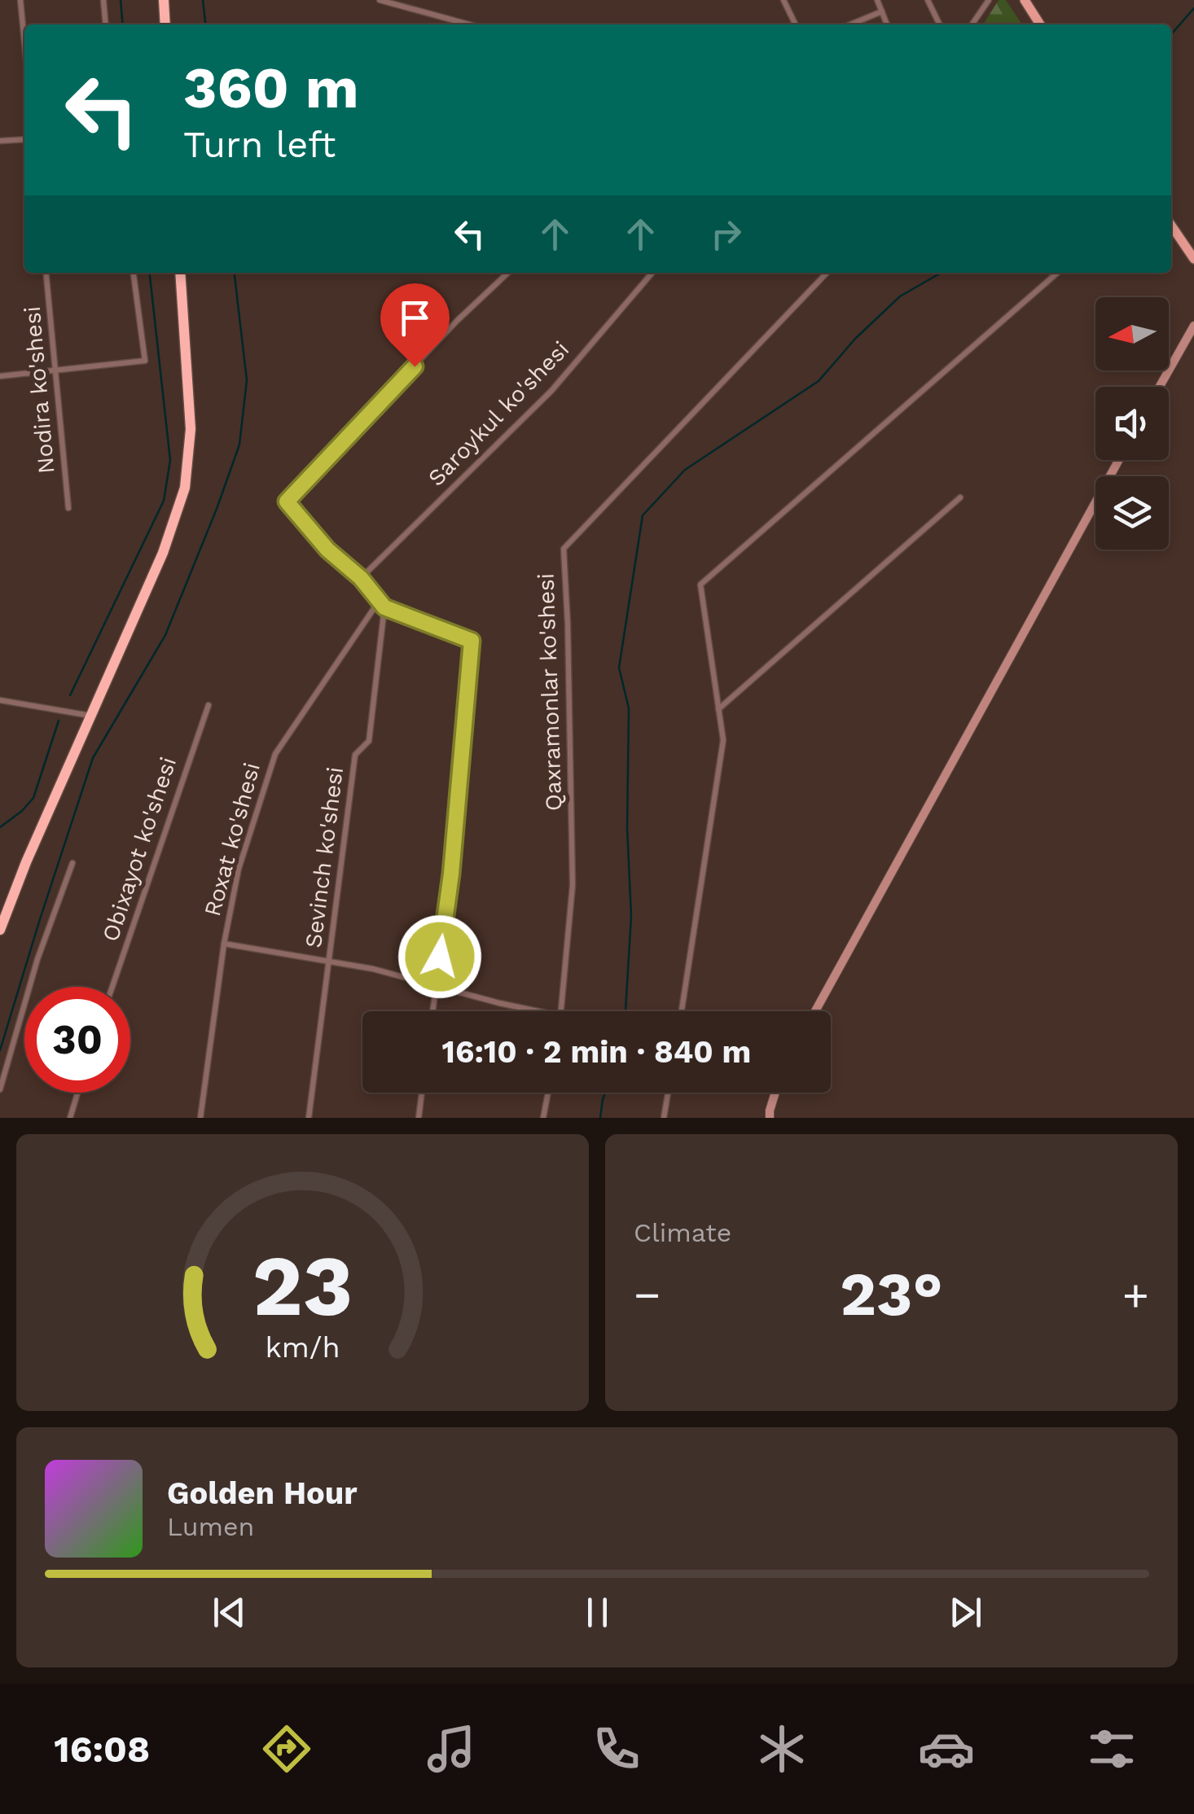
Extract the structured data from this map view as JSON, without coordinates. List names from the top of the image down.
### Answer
{
  "streets": {
    "street": [
      "Nodira ko'shesi",
      "Saroykul ko'shesi",
      "Qaxramonlar ko'shesi",
      "Roxat ko'shesi",
      "Obixayot ko'shesi",
      "Sevinch ko'shesi"
    ]
  },
  "north": "left",
  "page": {
    "turn": ["360 m", "Turn left"],
    "limit": "30",
    "trip": "16:10 · 2 min · 840 m",
    "tile": "Climate",
    "heat": ["−", "23°", "+"],
    "song": ["Golden Hour", "Lumen"],
    "tabs": "16:08",
    "gauge": ["23", "km/h"]
  }
}
